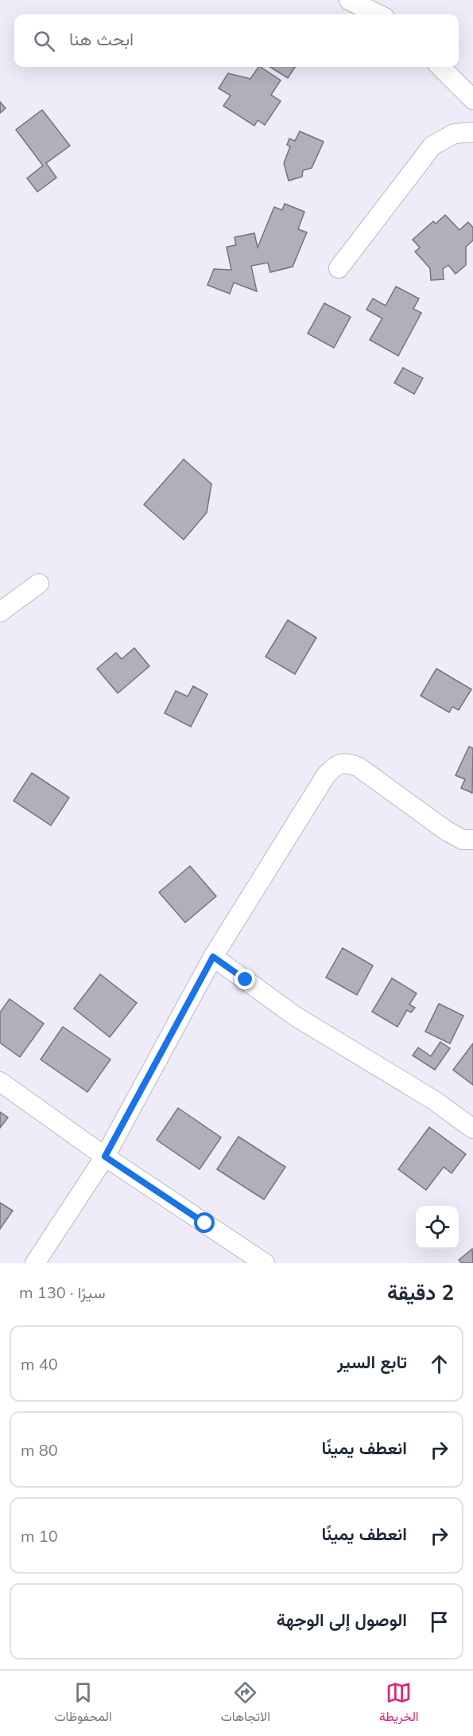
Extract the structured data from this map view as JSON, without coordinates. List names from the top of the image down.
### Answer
{
  "page": {
    "search": "ابحث هنا",
    "heading": ["2 دقيقة", "سيرًا · 130 m"],
    "list": [
      ["تابع السير", "40 m"],
      ["انعطف يمينًا", "80 m"],
      ["انعطف يمينًا", "10 m"],
      "الوصول إلى الوجهة"
    ],
    "nav": ["الخريطة", "الاتجاهات", "المحفوظات"]
  }
}
